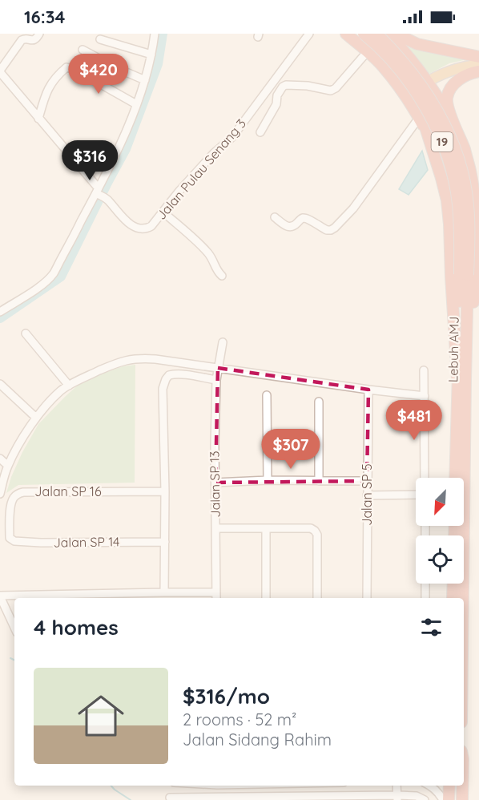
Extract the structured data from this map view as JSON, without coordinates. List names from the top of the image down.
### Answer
{
  "streets": {
    "highway": ["19", "Lebuh AMJ"],
    "street": [
      "Jalan Pulau Senang 3",
      "Jalan SP 13",
      "Jalan SP 16",
      "Jalan SP 5",
      "Jalan SP 14"
    ]
  },
  "crossings": [
    ["Jalan SP 16", "Jalan SP 14"]
  ],
  "north": "bottom left",
  "page": {
    "status": "16:34",
    "price": [
      "$420",
      "$316",
      "$481",
      "$307"
    ],
    "heading": "4 homes",
    "list": [
      {
        "name": "$316/mo",
        "note": "2 rooms · 52 m² · Jalan Sidang Rahim"
      }
    ]
  }
}
